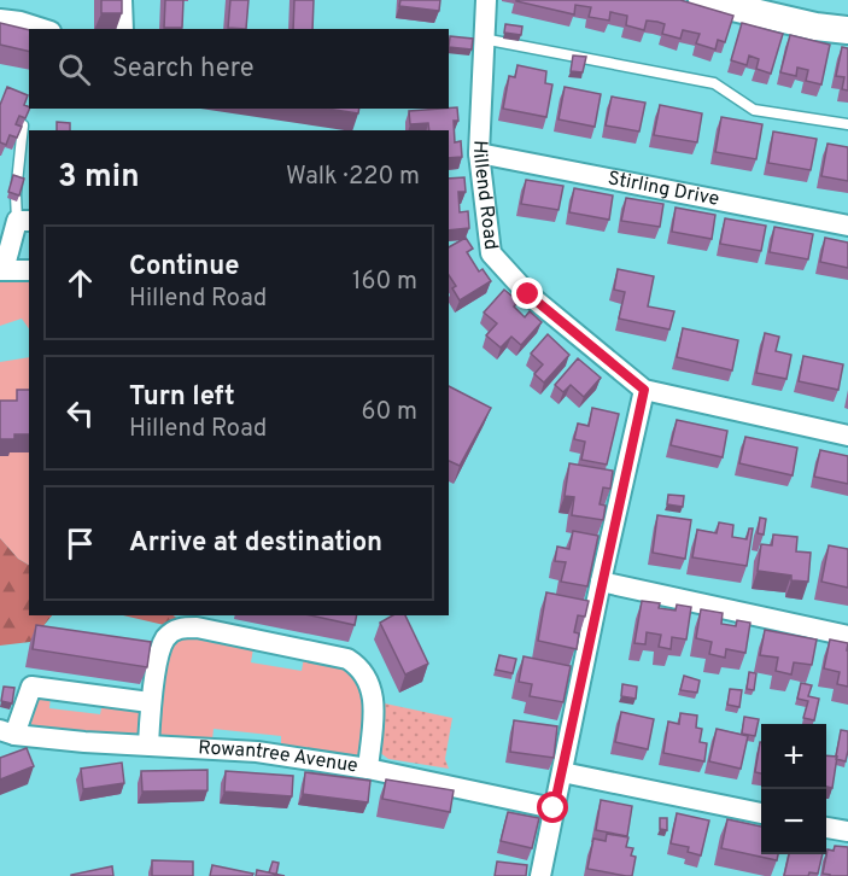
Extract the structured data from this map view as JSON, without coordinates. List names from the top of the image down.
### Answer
{
  "streets": {
    "street": ["Stirling Drive", "Hillend Road", "Rowantree Avenue"]
  },
  "crossings": [
    ["Stirling Drive", "Hillend Road"]
  ],
  "page": {
    "search": "Search here",
    "heading": ["3 min", "Walk · 220 m"],
    "list": [
      ["Continue", "Hillend Road", "160 m"],
      ["Turn left", "Hillend Road", "60 m"],
      "Arrive at destination"
    ],
    "map_buttons": ["+", "−"]
  }
}
